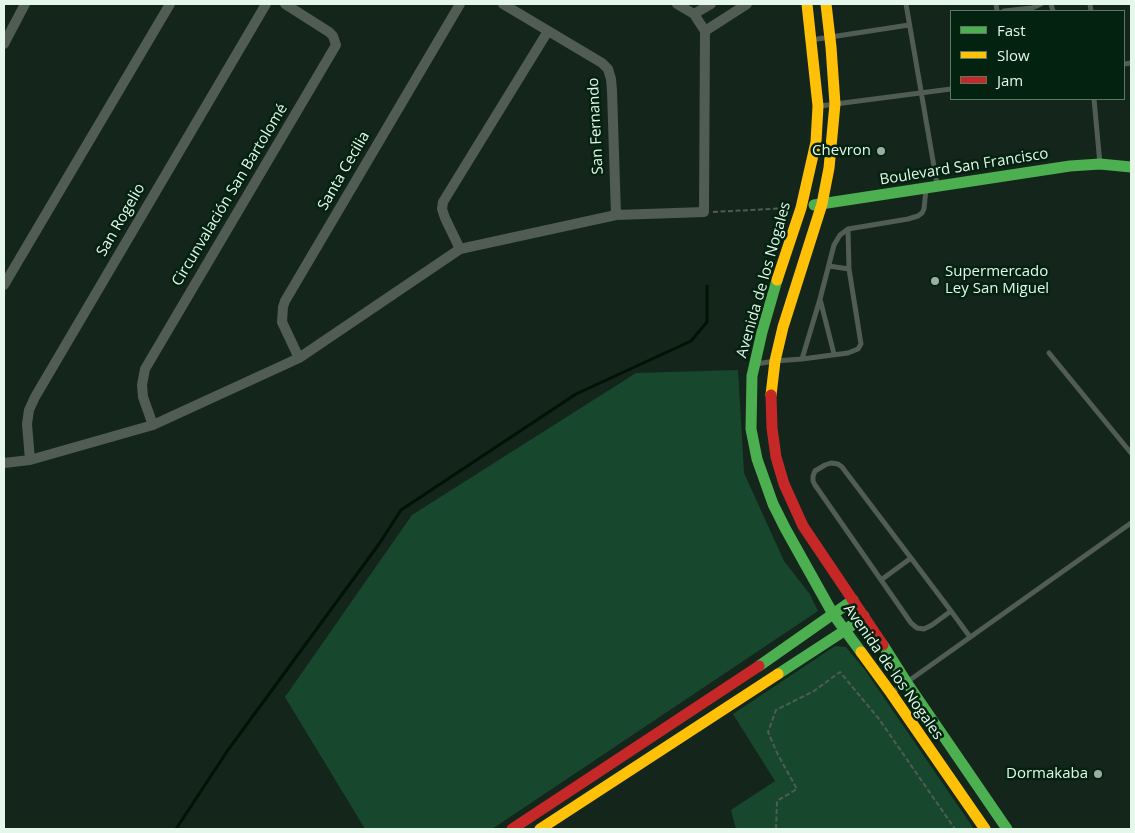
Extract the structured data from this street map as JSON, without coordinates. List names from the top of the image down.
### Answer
{
  "streets": {
    "main road": ["Boulevard San Francisco", "Avenida de los Nogales"],
    "street": [
      "San Fernando",
      "Santa Cecilia",
      "Circunvalación San Bartolomé",
      "San Rogelio"
    ]
  },
  "crossings": [
    ["Boulevard San Francisco", "Avenida de los Nogales"]
  ],
  "places": ["Chevron", "Supermercado Ley San Miguel", "Dormakaba"],
  "legend": ["Fast", "Slow", "Jam"]
}
